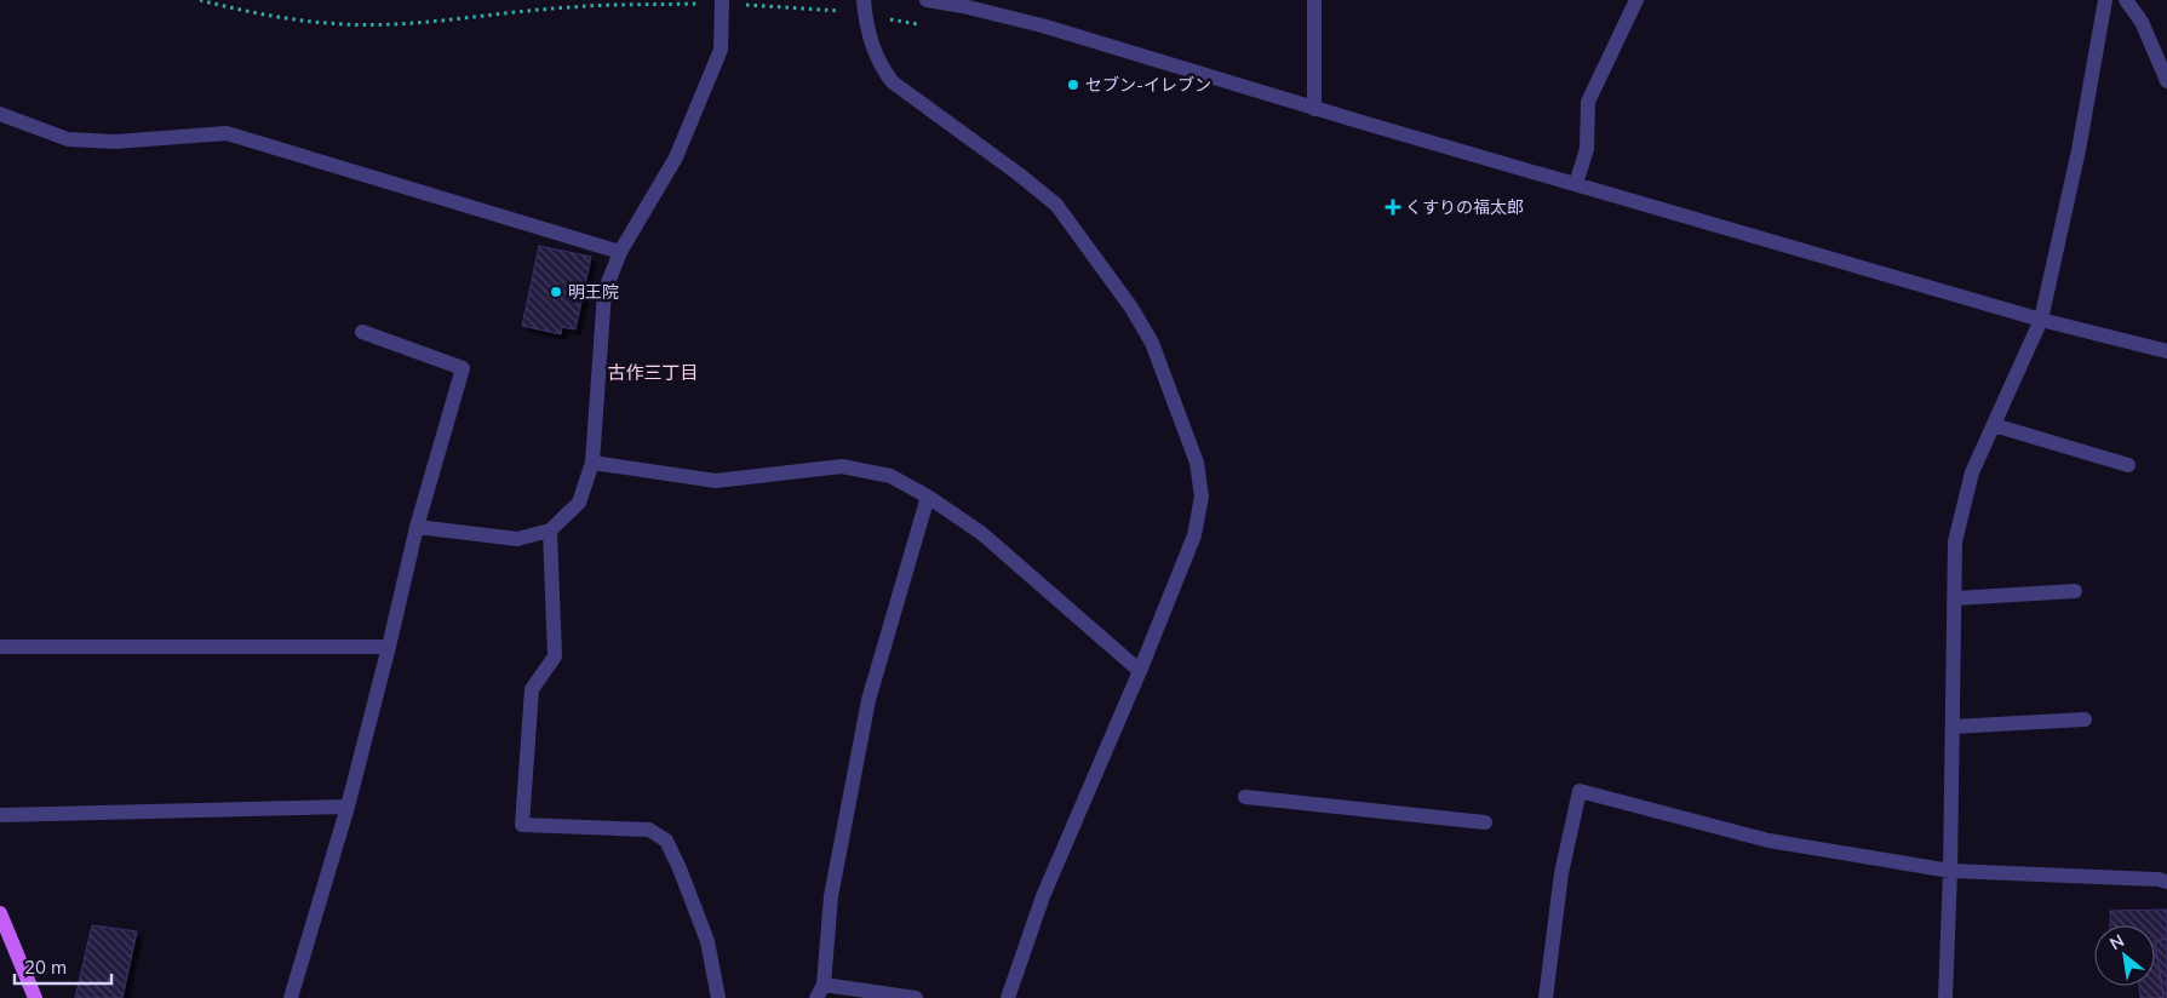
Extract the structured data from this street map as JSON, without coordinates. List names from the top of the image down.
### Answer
{
  "districts": ["古作三丁目"],
  "places": {
    "other": ["セブン-イレブン", "明王院"],
    "health": ["くすりの福太郎"]
  },
  "scale_bar": "20 m",
  "north": "top left"
}
